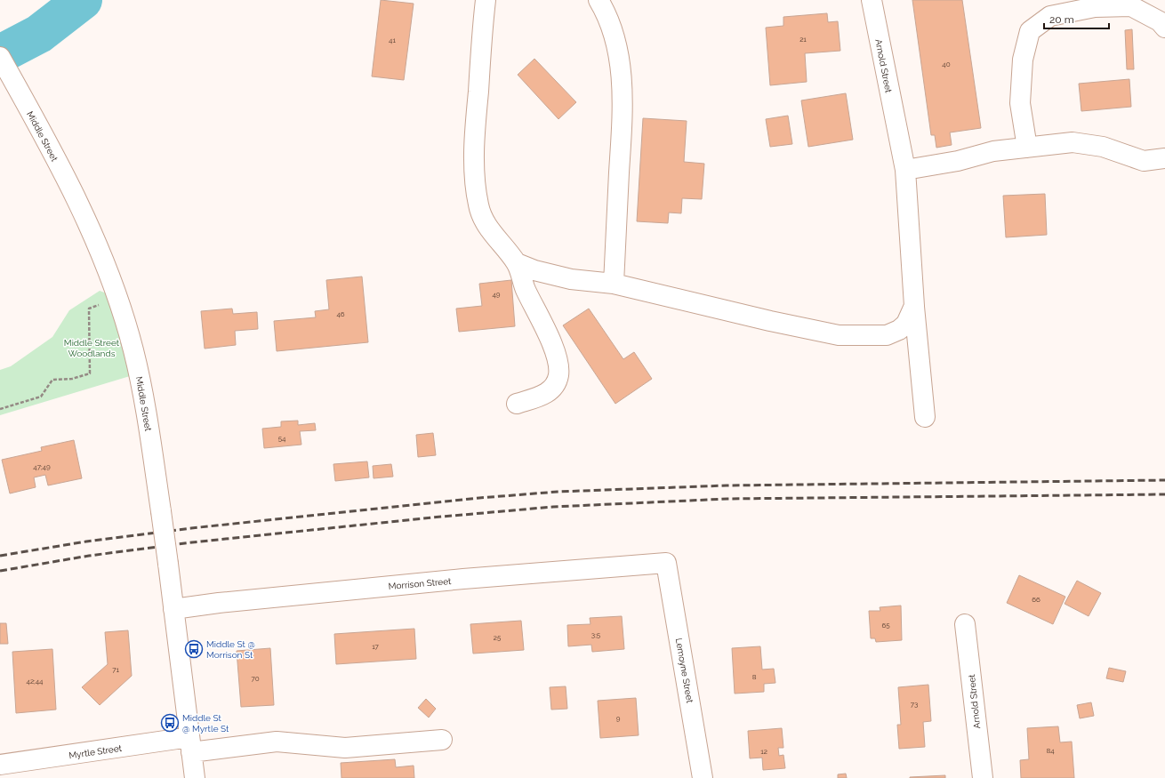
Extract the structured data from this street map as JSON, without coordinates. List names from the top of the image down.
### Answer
{
  "streets": {
    "street": [
      "Arnold Street",
      "Middle Street",
      "Morrison Street",
      "Lemoyne Street",
      "Myrtle Street"
    ]
  },
  "crossings": [
    ["Middle Street", "Morrison Street"],
    ["Middle Street", "Myrtle Street"],
    ["Morrison Street", "Lemoyne Street"]
  ],
  "parks": ["Middle Street Woodlands"],
  "places": {
    "bus stop": ["Middle St @ Morrison St", "Middle St @ Myrtle St"]
  },
  "house_numbers": [
    "21",
    "41",
    "40",
    "49",
    "46",
    "54",
    "47;49",
    "66",
    "65",
    "3;5",
    "25",
    "17",
    "71",
    "8",
    "70",
    "42;44",
    "73",
    "9",
    "84",
    "12"
  ],
  "scale_bar": "20 m"
}
